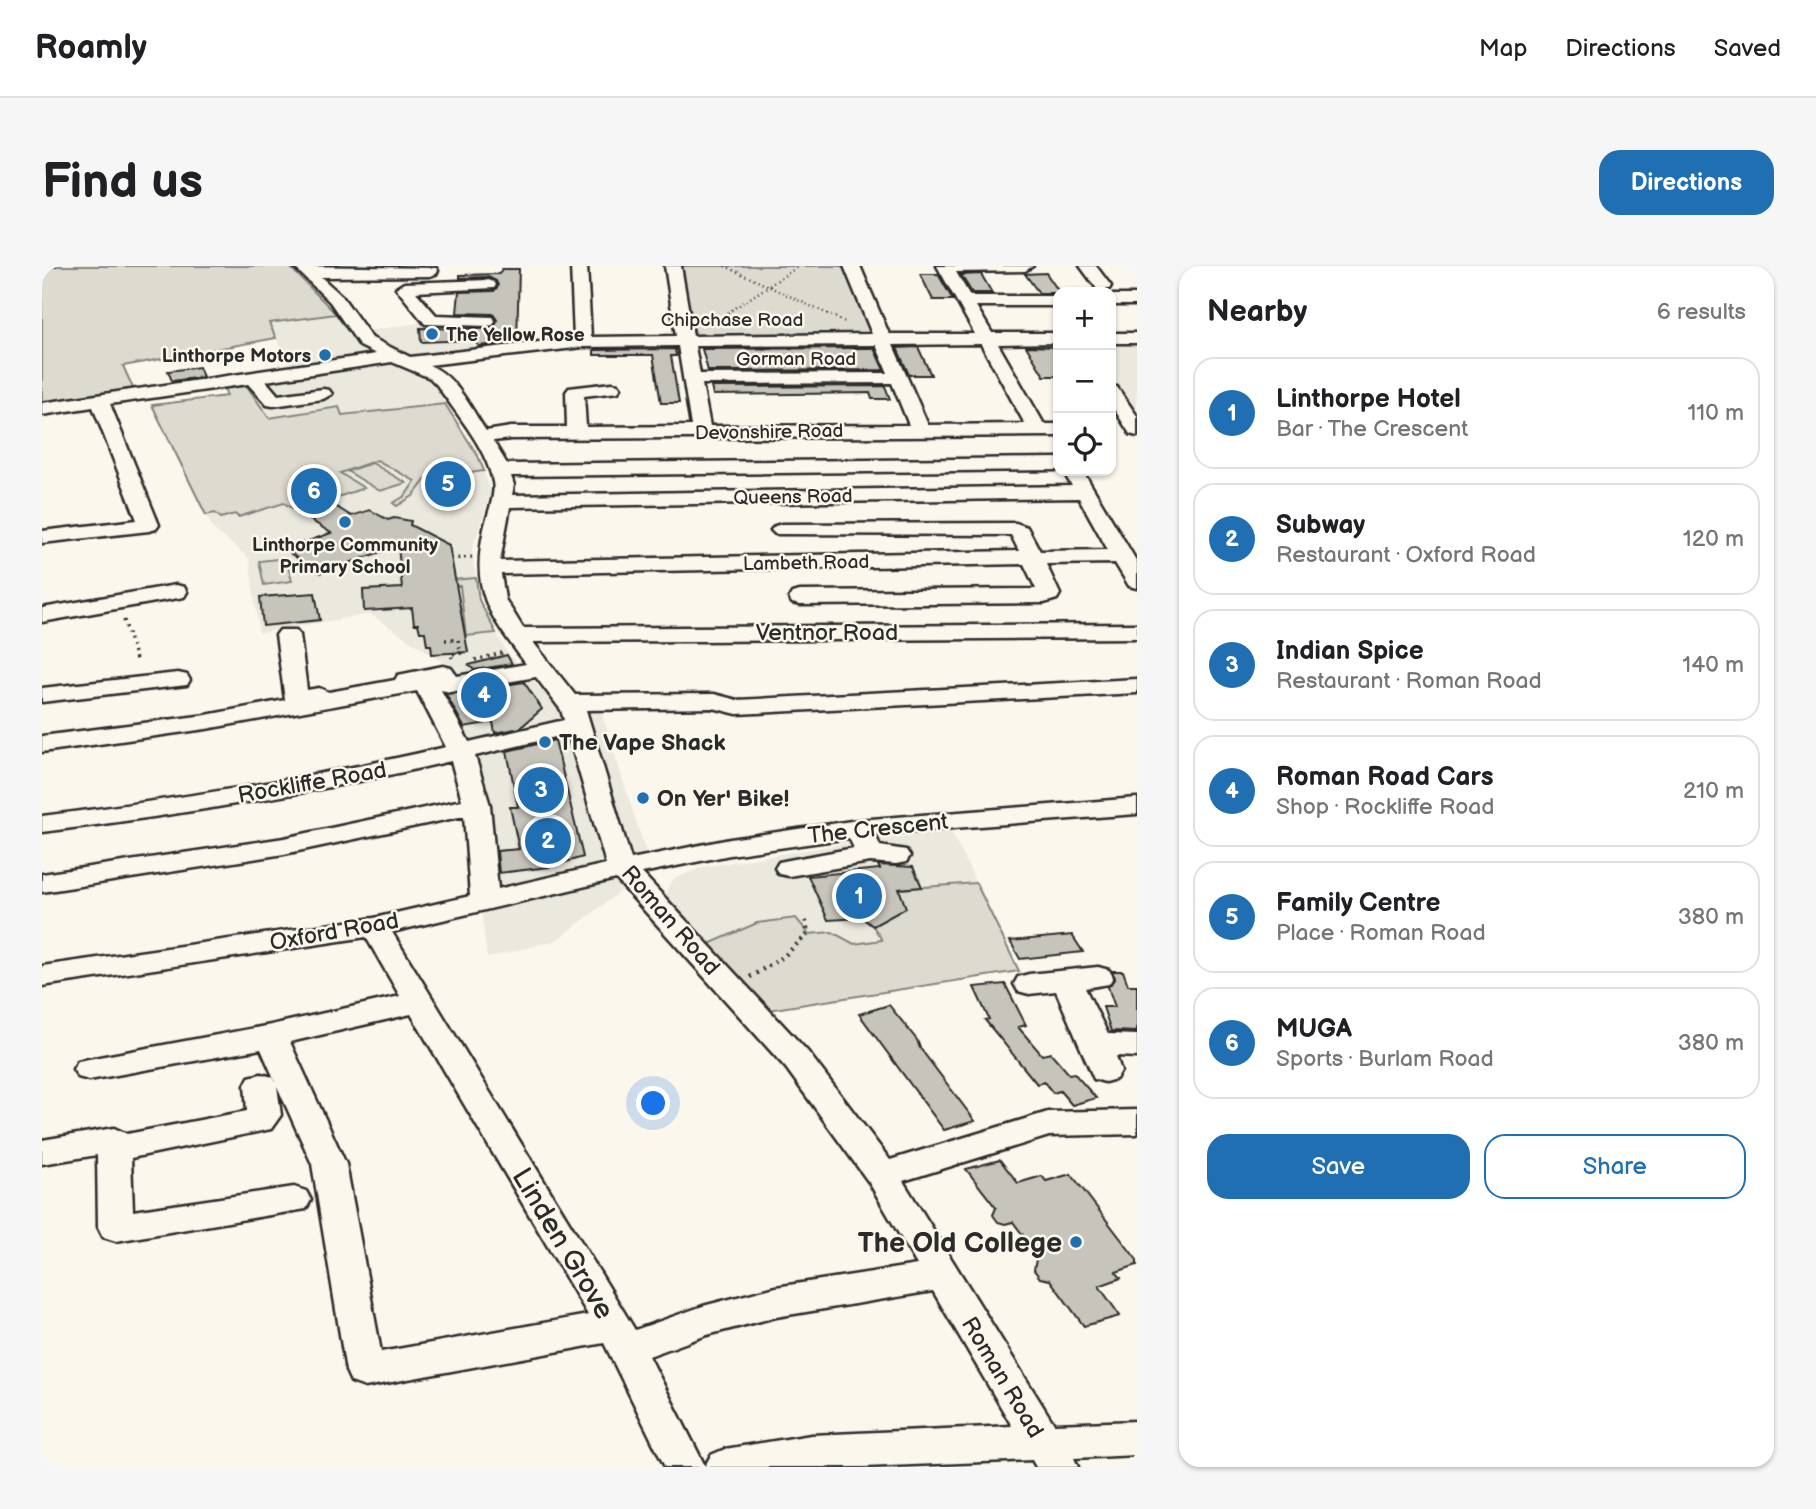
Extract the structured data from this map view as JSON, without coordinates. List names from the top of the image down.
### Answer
{
  "streets": {
    "street": [
      "Chipchase Road",
      "Gorman Road",
      "Devonshire Road",
      "Queens Road",
      "Lambeth Road",
      "Ventnor Road",
      "Rockliffe Road",
      "The Crescent",
      "Roman Road",
      "Oxford Road",
      "Linden Grove"
    ]
  },
  "crossings": [
    ["Chipchase Road", "Roman Road"],
    ["Devonshire Road", "Roman Road"],
    ["Queens Road", "Roman Road"],
    ["Lambeth Road", "Roman Road"],
    ["Ventnor Road", "Roman Road"],
    ["Rockliffe Road", "Roman Road"],
    ["The Crescent", "Roman Road"],
    ["The Crescent", "Oxford Road"],
    ["Roman Road", "Oxford Road"],
    ["Oxford Road", "Linden Grove"]
  ],
  "places": [
    "The Yellow Rose",
    "Linthorpe Motors",
    "Linthorpe Community Primary School",
    "The Vape Shack",
    "On Yer' Bike!",
    "The Old College"
  ],
  "page": {
    "header": "Roamly",
    "nav": ["Map", "Directions", "Saved"],
    "buttons": [
      "Directions",
      ["Save", "Share"]
    ],
    "title": "Find us",
    "heading": ["Nearby", "6 results"],
    "map_buttons": ["+", "−"],
    "list": [
      {
        "mark": "1",
        "name": "Linthorpe Hotel",
        "note": "Bar · The Crescent",
        "value": "110 m"
      },
      {
        "mark": "2",
        "name": "Subway",
        "note": "Restaurant · Oxford Road",
        "value": "120 m"
      },
      {
        "mark": "3",
        "name": "Indian Spice",
        "note": "Restaurant · Roman Road",
        "value": "140 m"
      },
      {
        "mark": "4",
        "name": "Roman Road Cars",
        "note": "Shop · Rockliffe Road",
        "value": "210 m"
      },
      {
        "mark": "5",
        "name": "Family Centre",
        "note": "Place · Roman Road",
        "value": "380 m"
      },
      {
        "mark": "6",
        "name": "MUGA",
        "note": "Sports · Burlam Road",
        "value": "380 m"
      }
    ],
    "pins": [
      "5",
      "6",
      "4",
      "3",
      "2",
      "1"
    ]
  }
}
